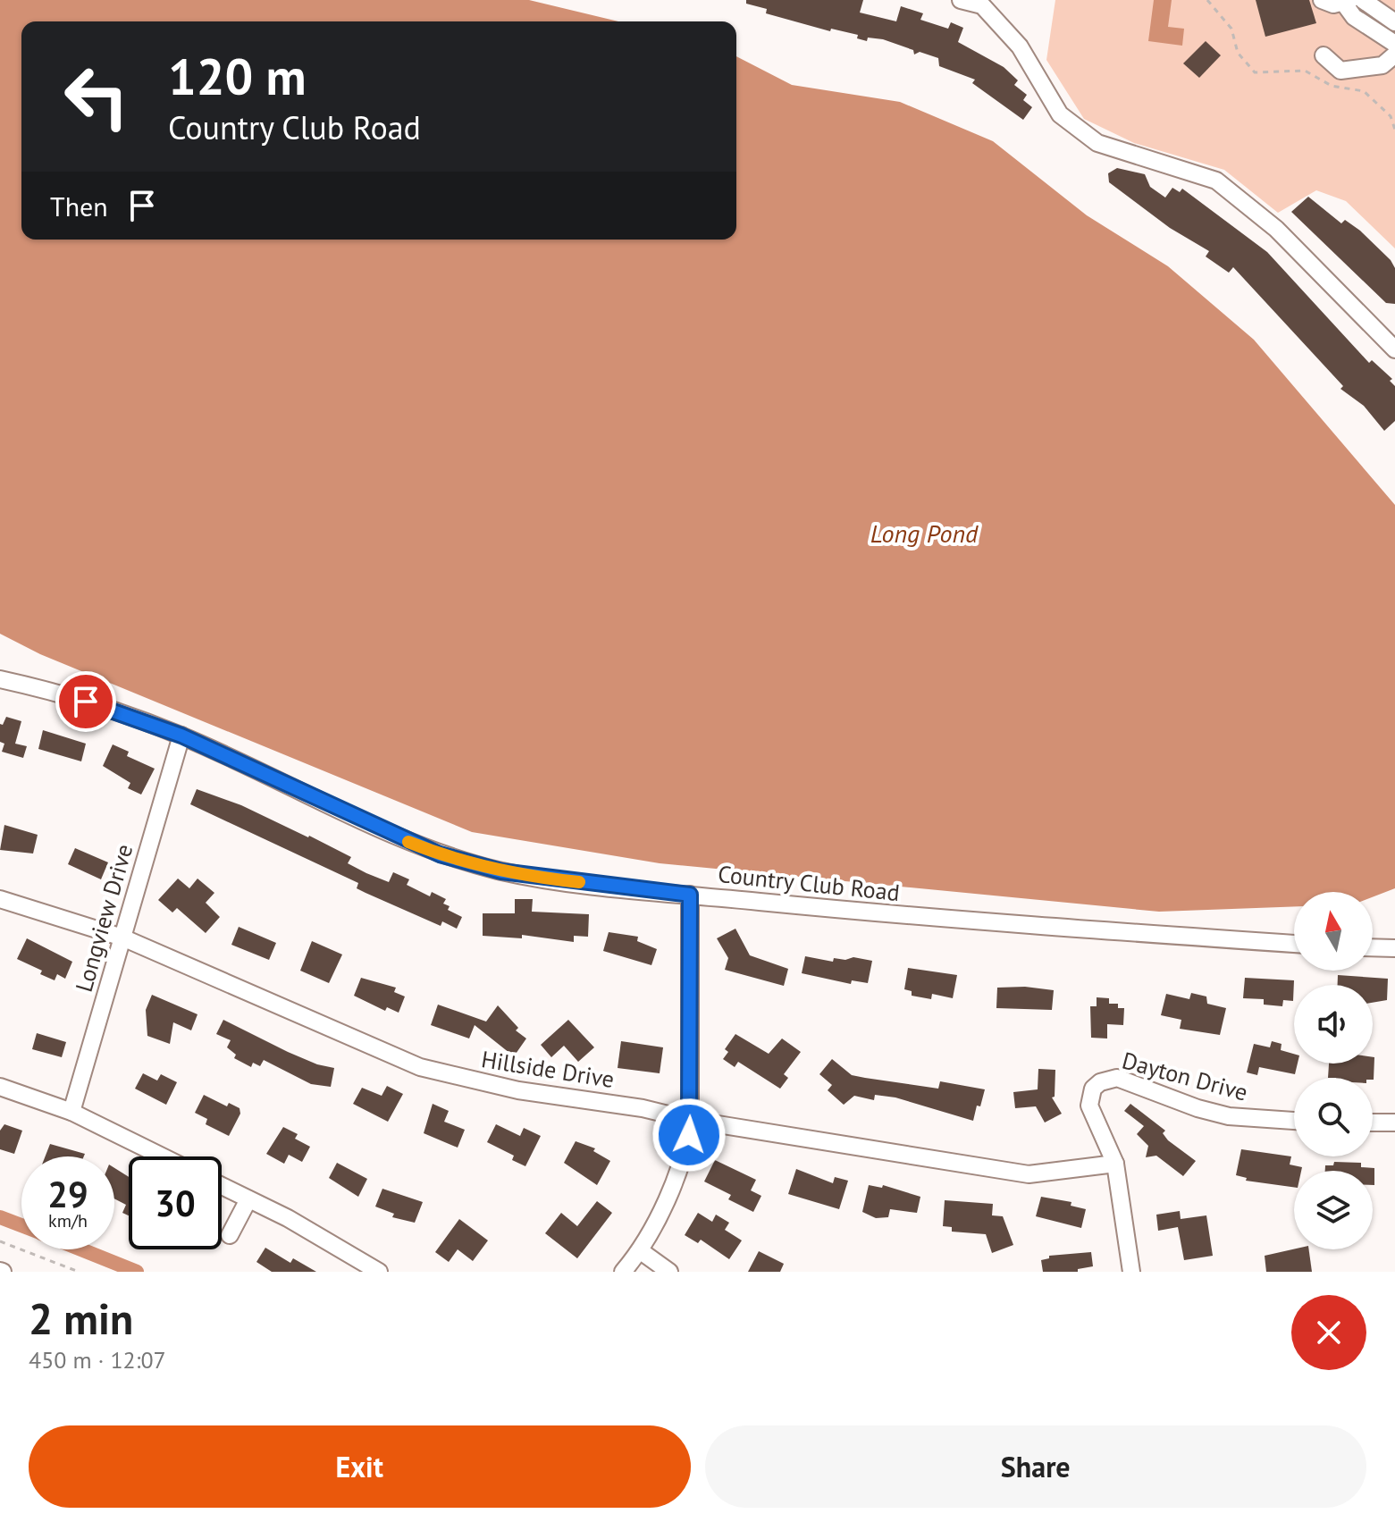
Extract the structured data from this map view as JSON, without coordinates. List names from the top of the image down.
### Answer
{
  "streets": {
    "street": [
      "Country Club Road",
      "Longview Drive",
      "Hillside Drive",
      "Dayton Drive"
    ]
  },
  "crossings": [
    ["Country Club Road", "Longview Drive"],
    ["Longview Drive", "Hillside Drive"],
    ["Hillside Drive", "Dayton Drive"]
  ],
  "water": ["Long Pond"],
  "north": "top",
  "page": {
    "turn": ["120 m", "Country Club Road"],
    "then": "Then",
    "speed": "29 km/h",
    "limit": "30",
    "heading": ["2 min", "450 m · 12:07"],
    "buttons": ["Exit", "Share"]
  }
}
